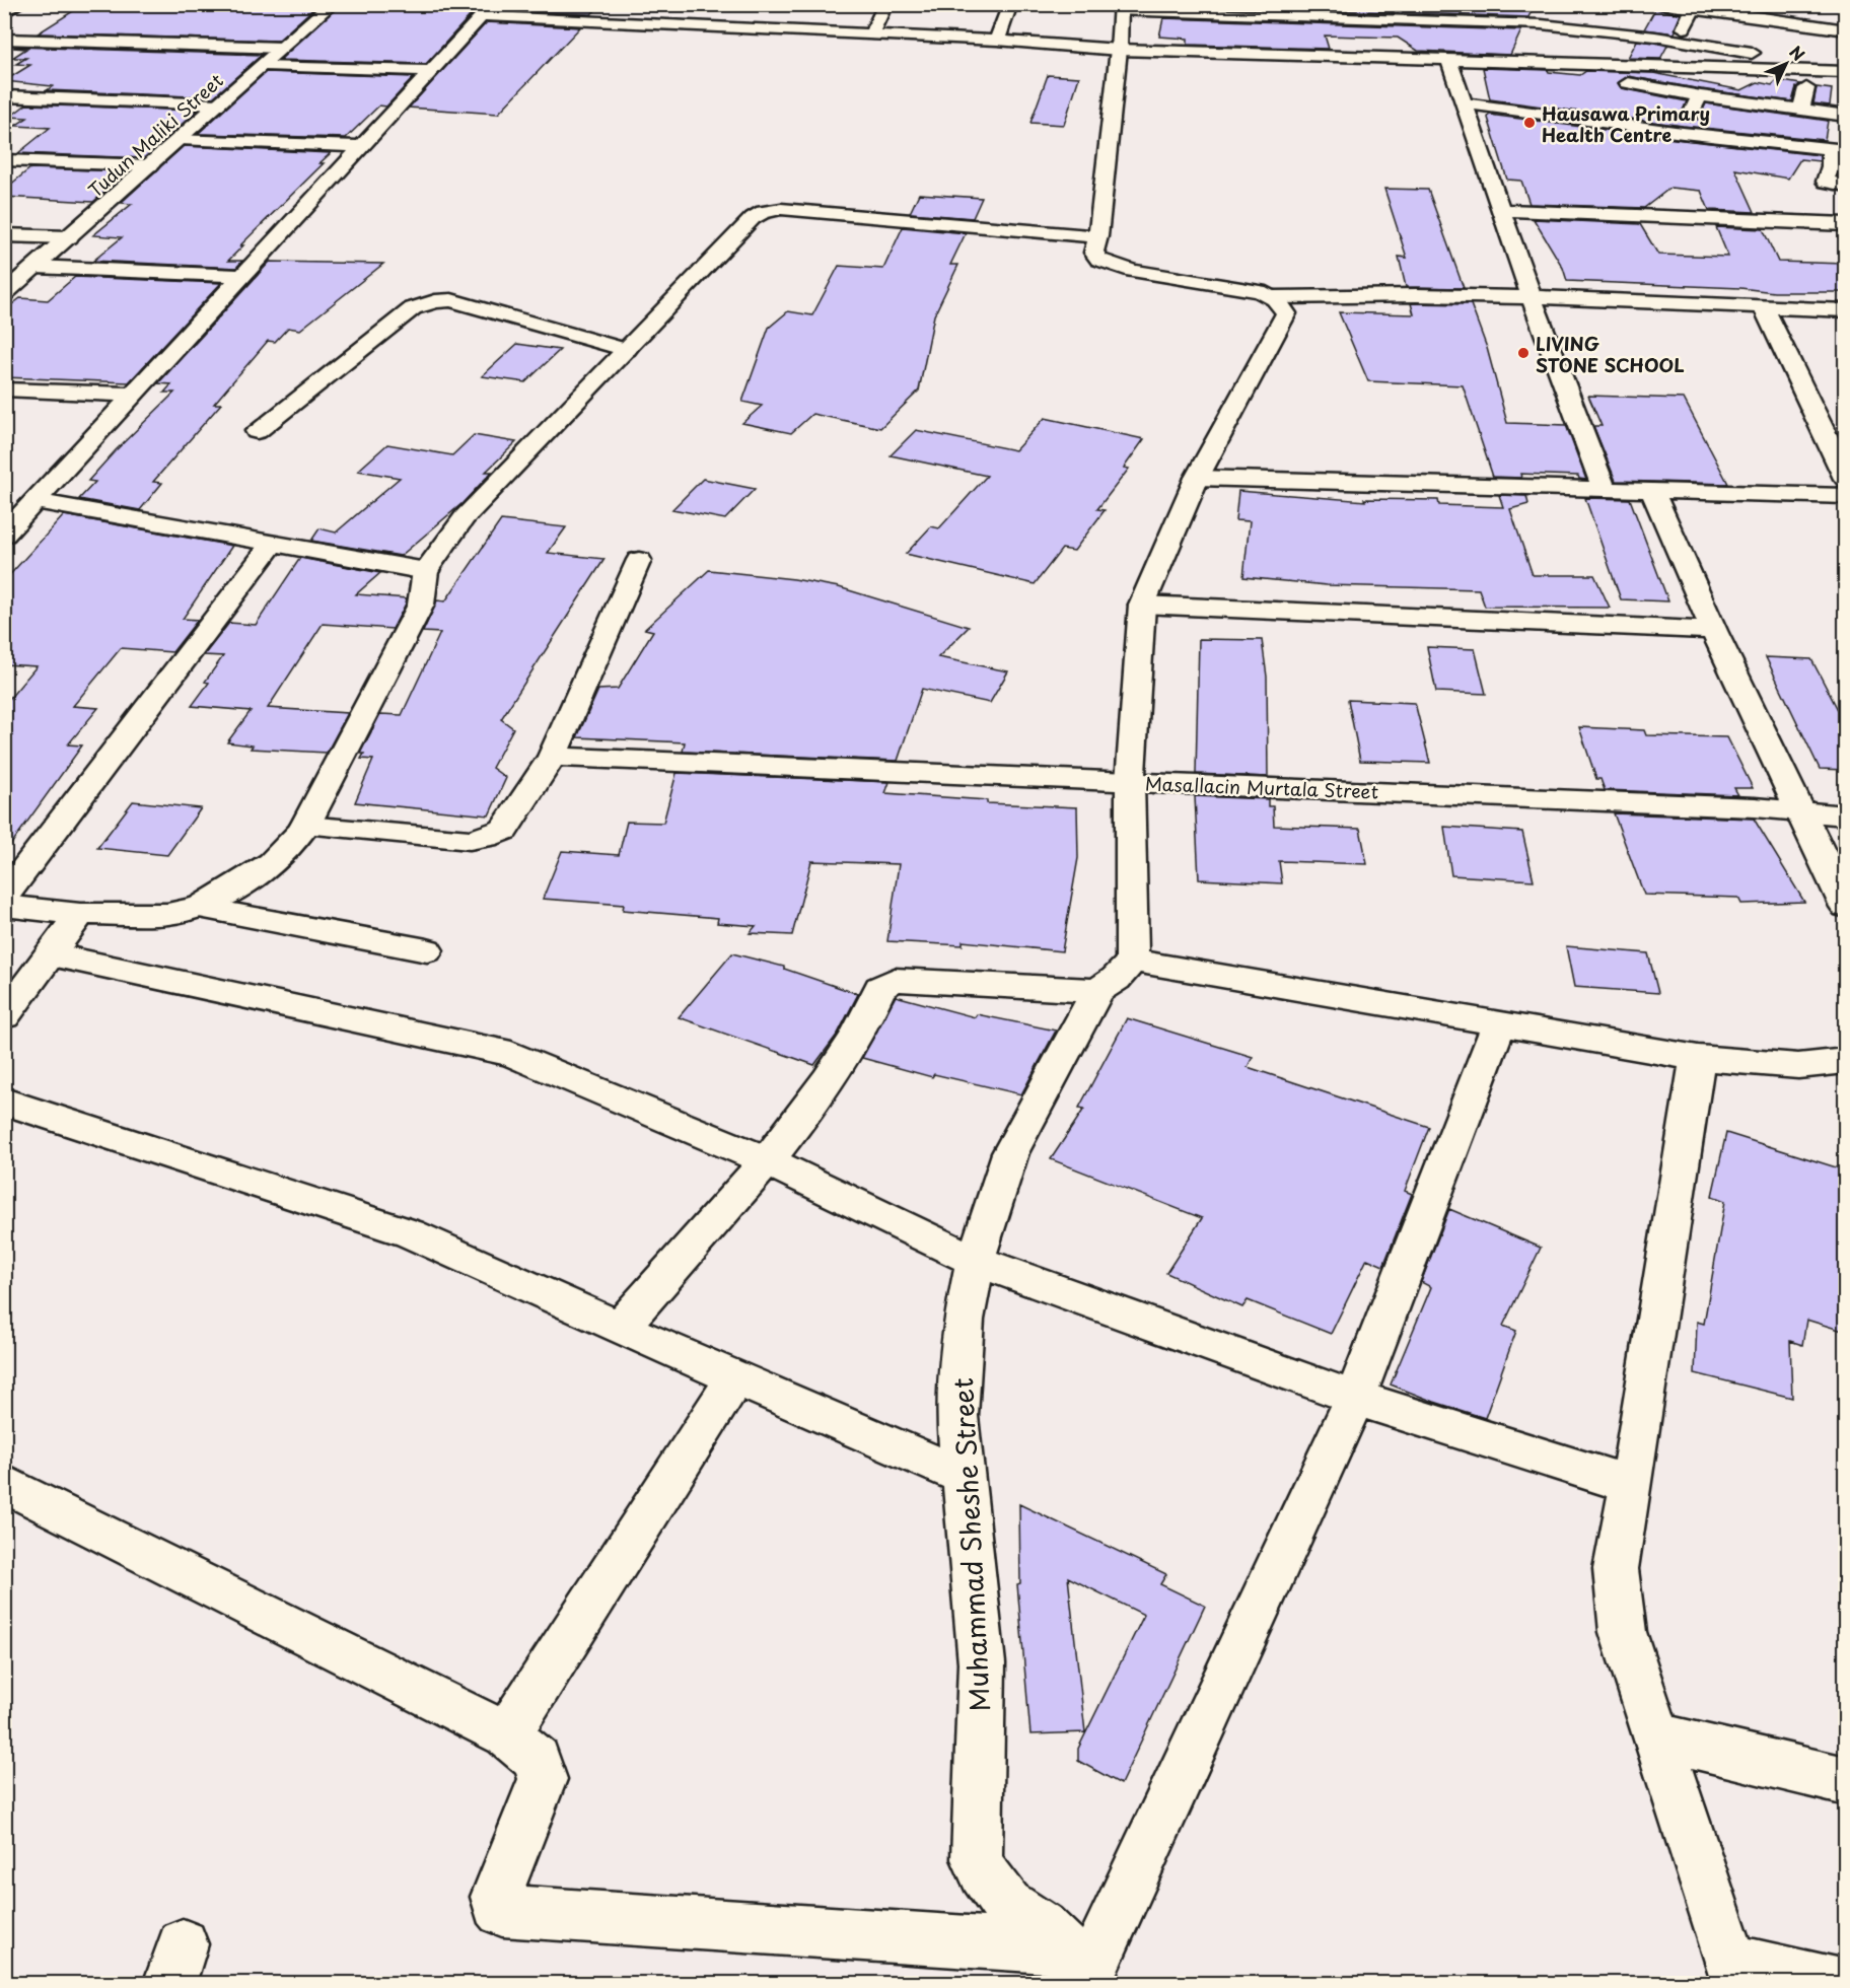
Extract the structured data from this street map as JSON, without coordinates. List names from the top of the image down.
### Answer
{
  "streets": {
    "street": ["Tudun Maliki Street", "Masallacin Murtala Street", "Muhammad Sheshe Street"]
  },
  "places": ["Hausawa Primary Health Centre", "LIVING STONE SCHOOL"],
  "north": "top right"
}
